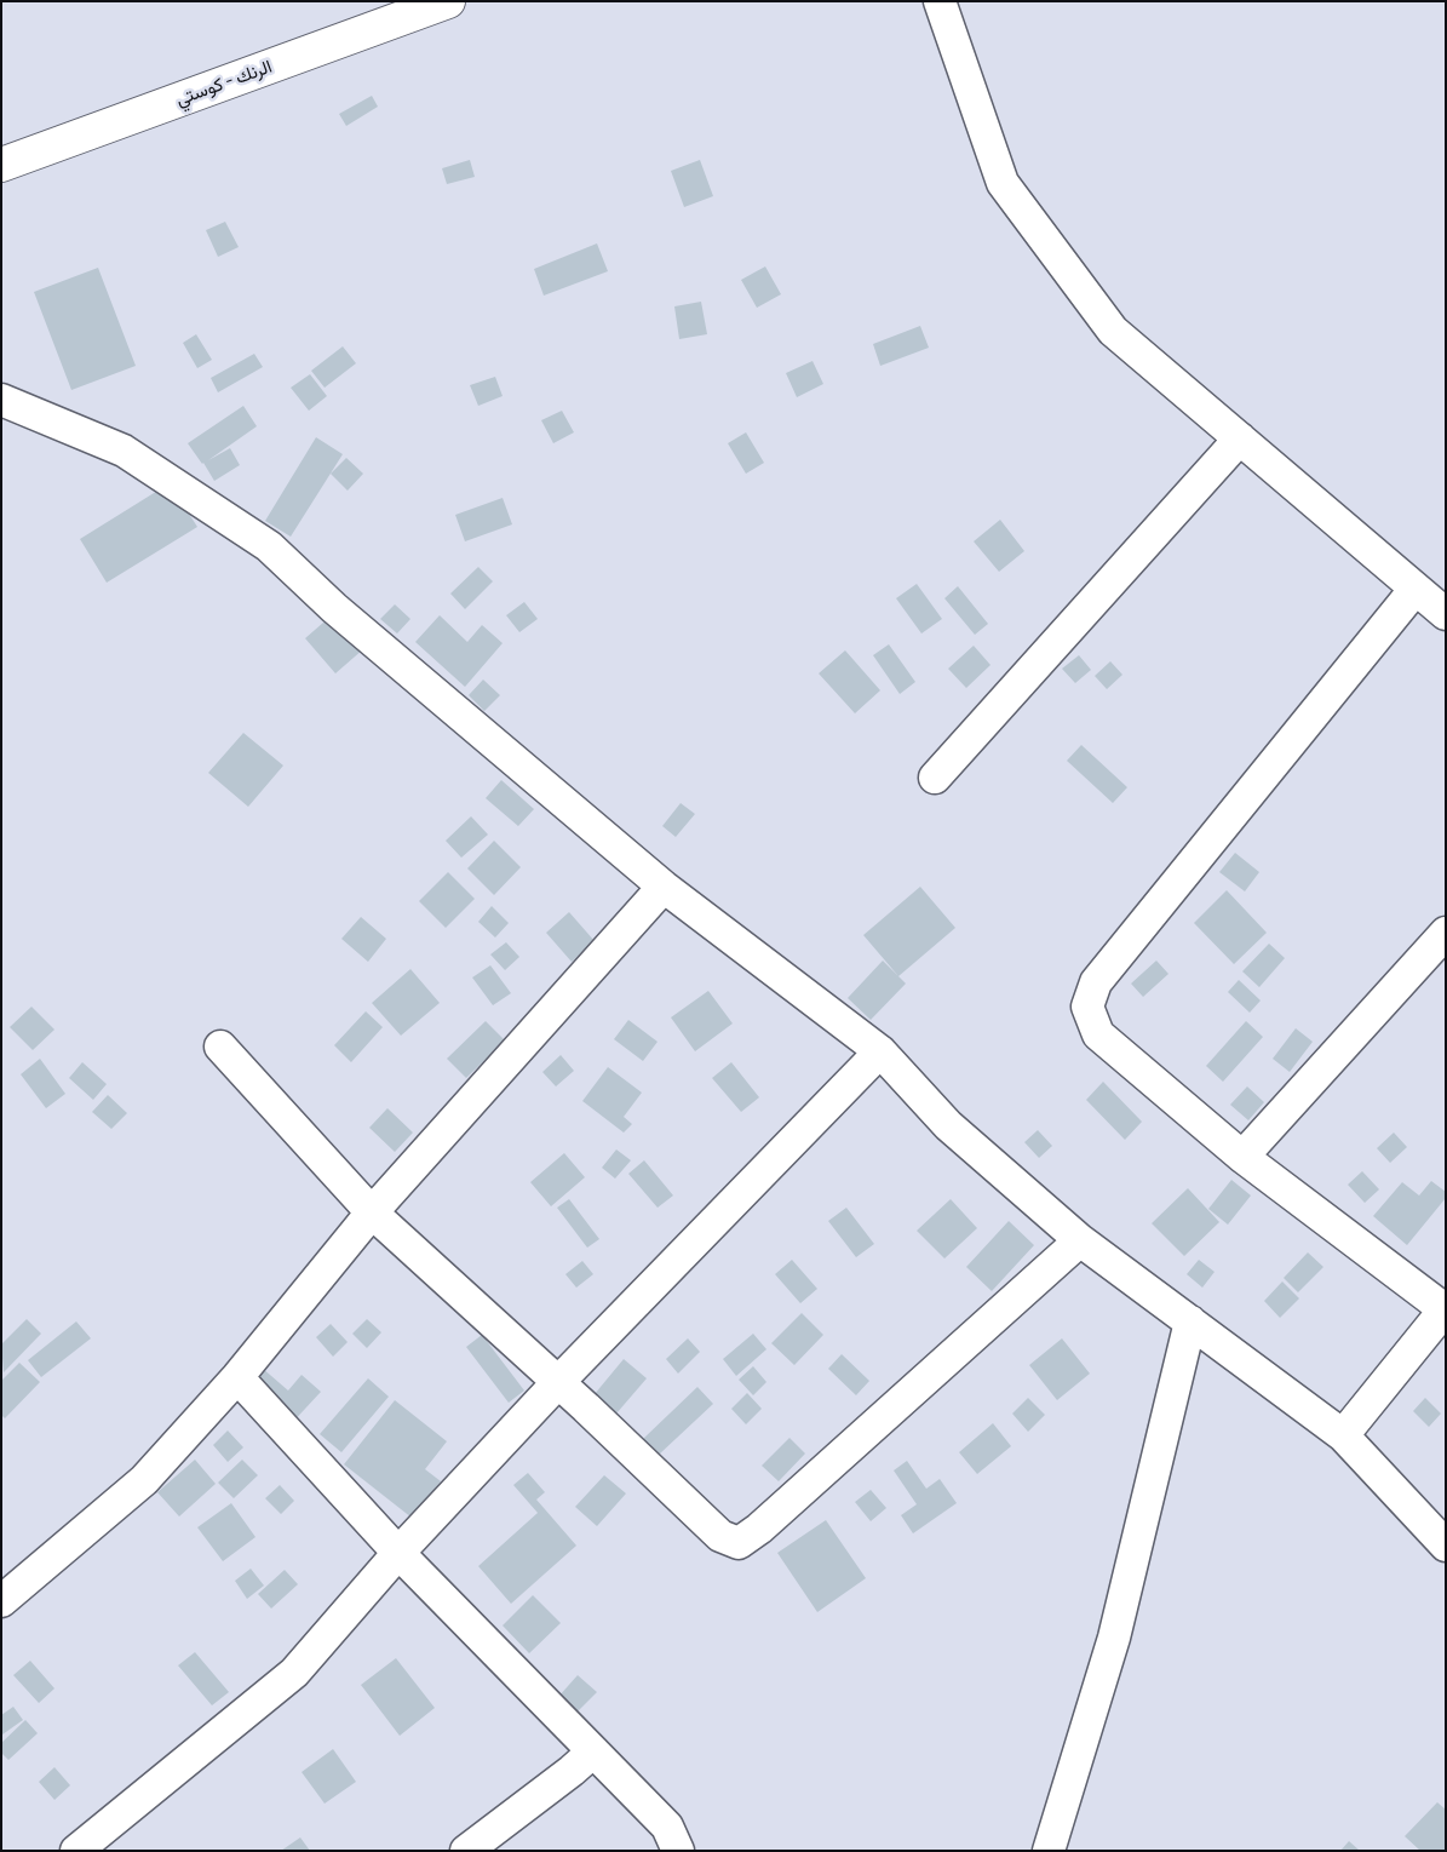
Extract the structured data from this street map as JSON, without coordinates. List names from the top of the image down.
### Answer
{
  "streets": {
    "main road": ["الرنك - كوستي"]
  }
}
